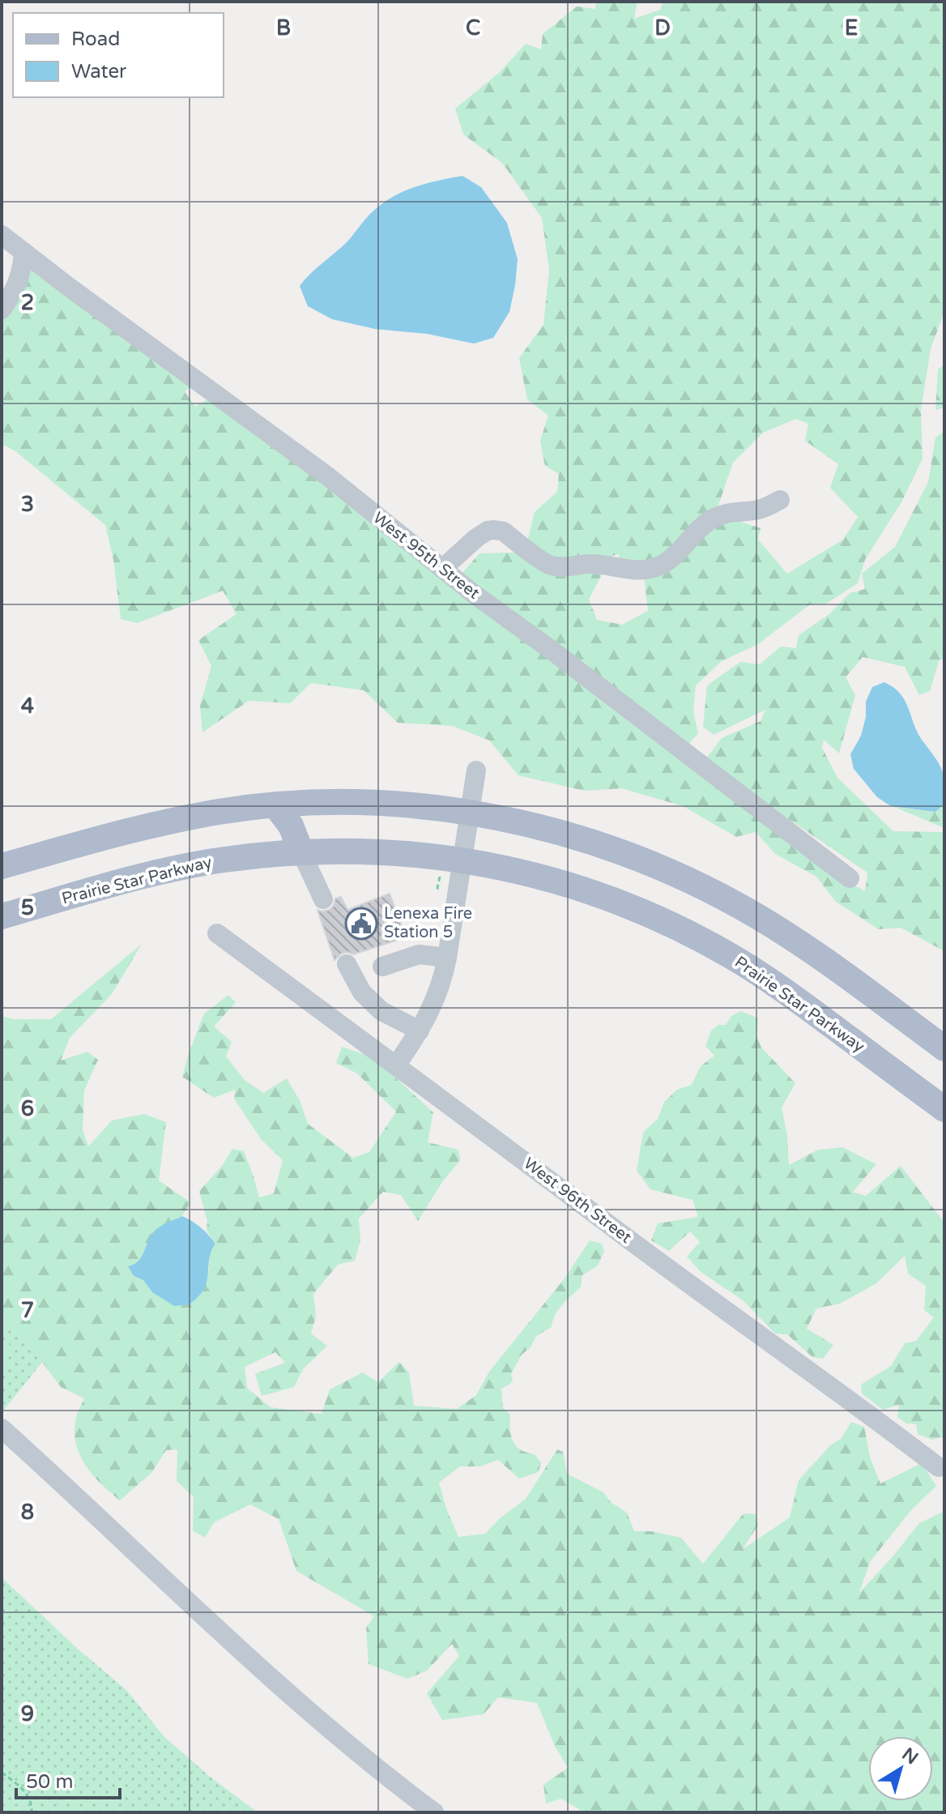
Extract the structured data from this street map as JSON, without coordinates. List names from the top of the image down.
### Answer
{
  "streets": {
    "main road": ["Prairie Star Parkway"],
    "street": ["West 95th Street", "West 96th Street"]
  },
  "places": {
    "public building": ["Lenexa Fire Station 5"]
  },
  "legend": ["Road", "Water"],
  "scale_bar": "50 m",
  "north": "top right",
  "grid": {
    "columns": [
      "B",
      "C",
      "D",
      "E"
    ],
    "rows": [
      "2",
      "3",
      "4",
      "5",
      "6",
      "7",
      "8",
      "9"
    ]
  }
}
